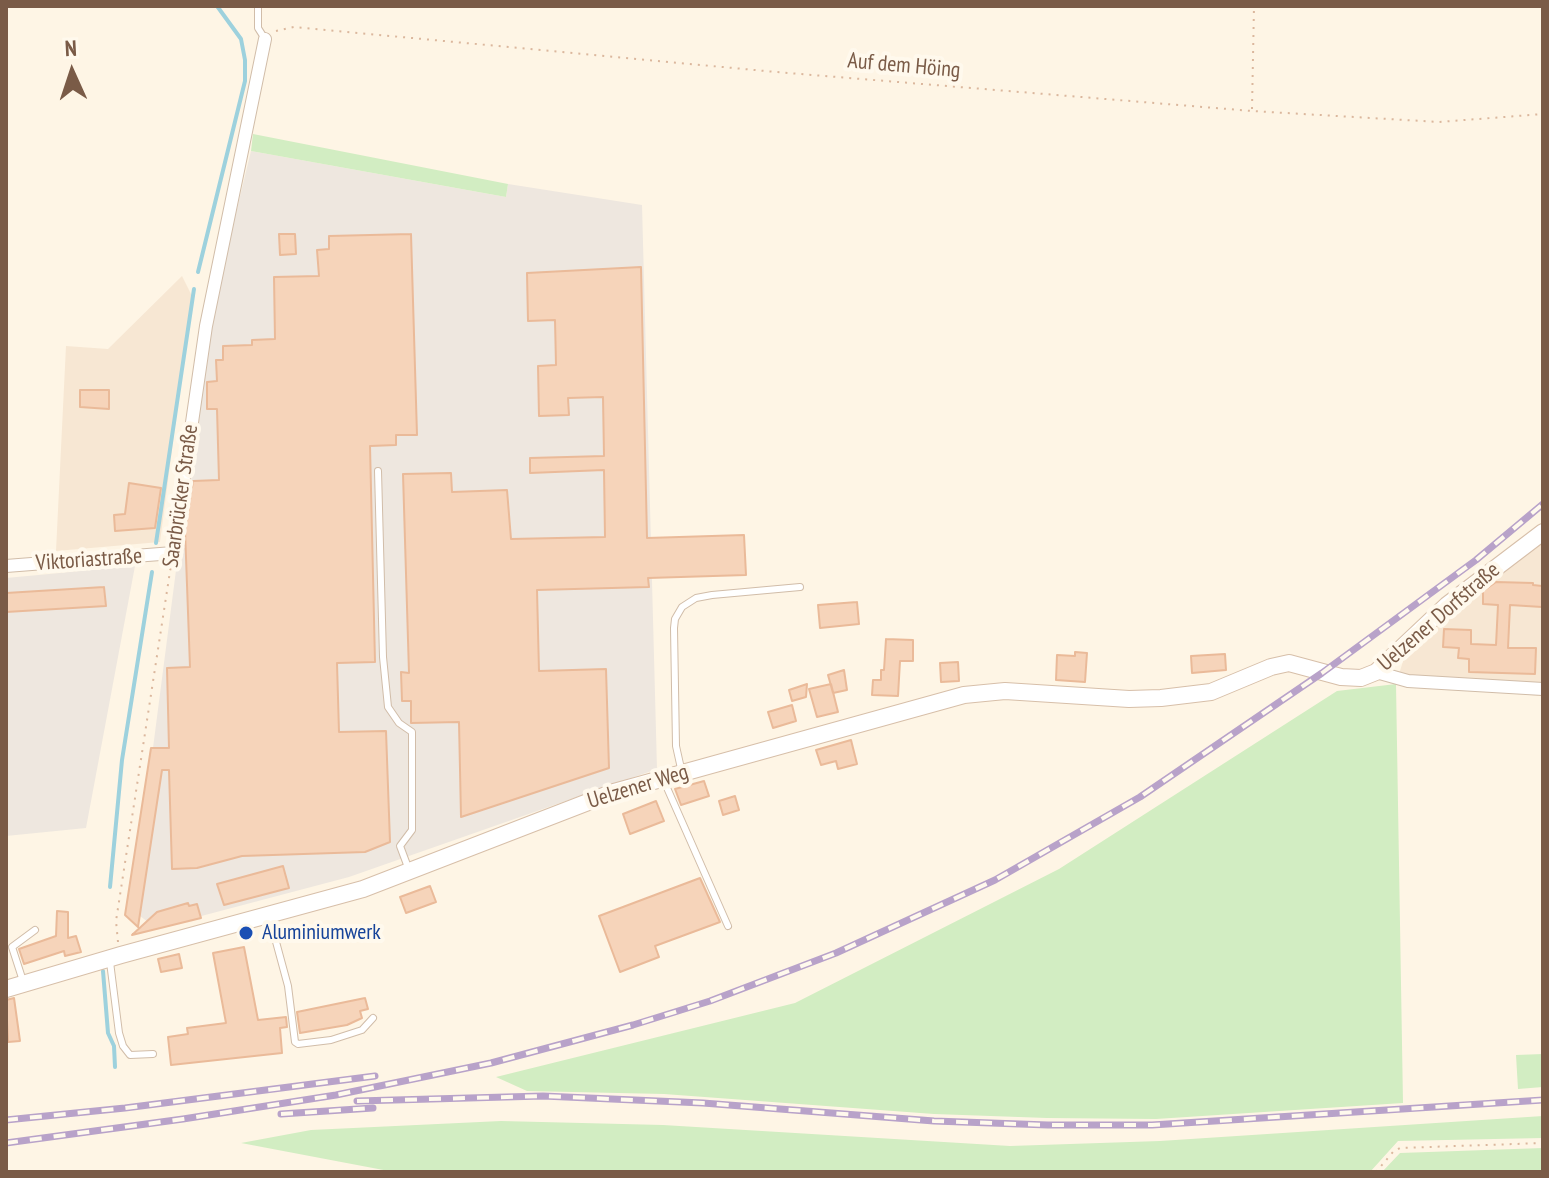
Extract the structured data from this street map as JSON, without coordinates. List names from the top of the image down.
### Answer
{
  "streets": {
    "street": [
      "Saarbrücker Straße",
      "Viktoriastraße",
      "Uelzener Dorfstraße",
      "Uelzener Weg"
    ],
    "path": ["Auf dem Höing"]
  },
  "crossings": [
    ["Auf dem Höing", "Saarbrücker Straße"],
    ["Saarbrücker Straße", "Viktoriastraße"],
    ["Saarbrücker Straße", "Uelzener Weg"],
    ["Uelzener Dorfstraße", "Uelzener Weg"]
  ],
  "places": ["Aluminiumwerk"],
  "north": "top"
}
